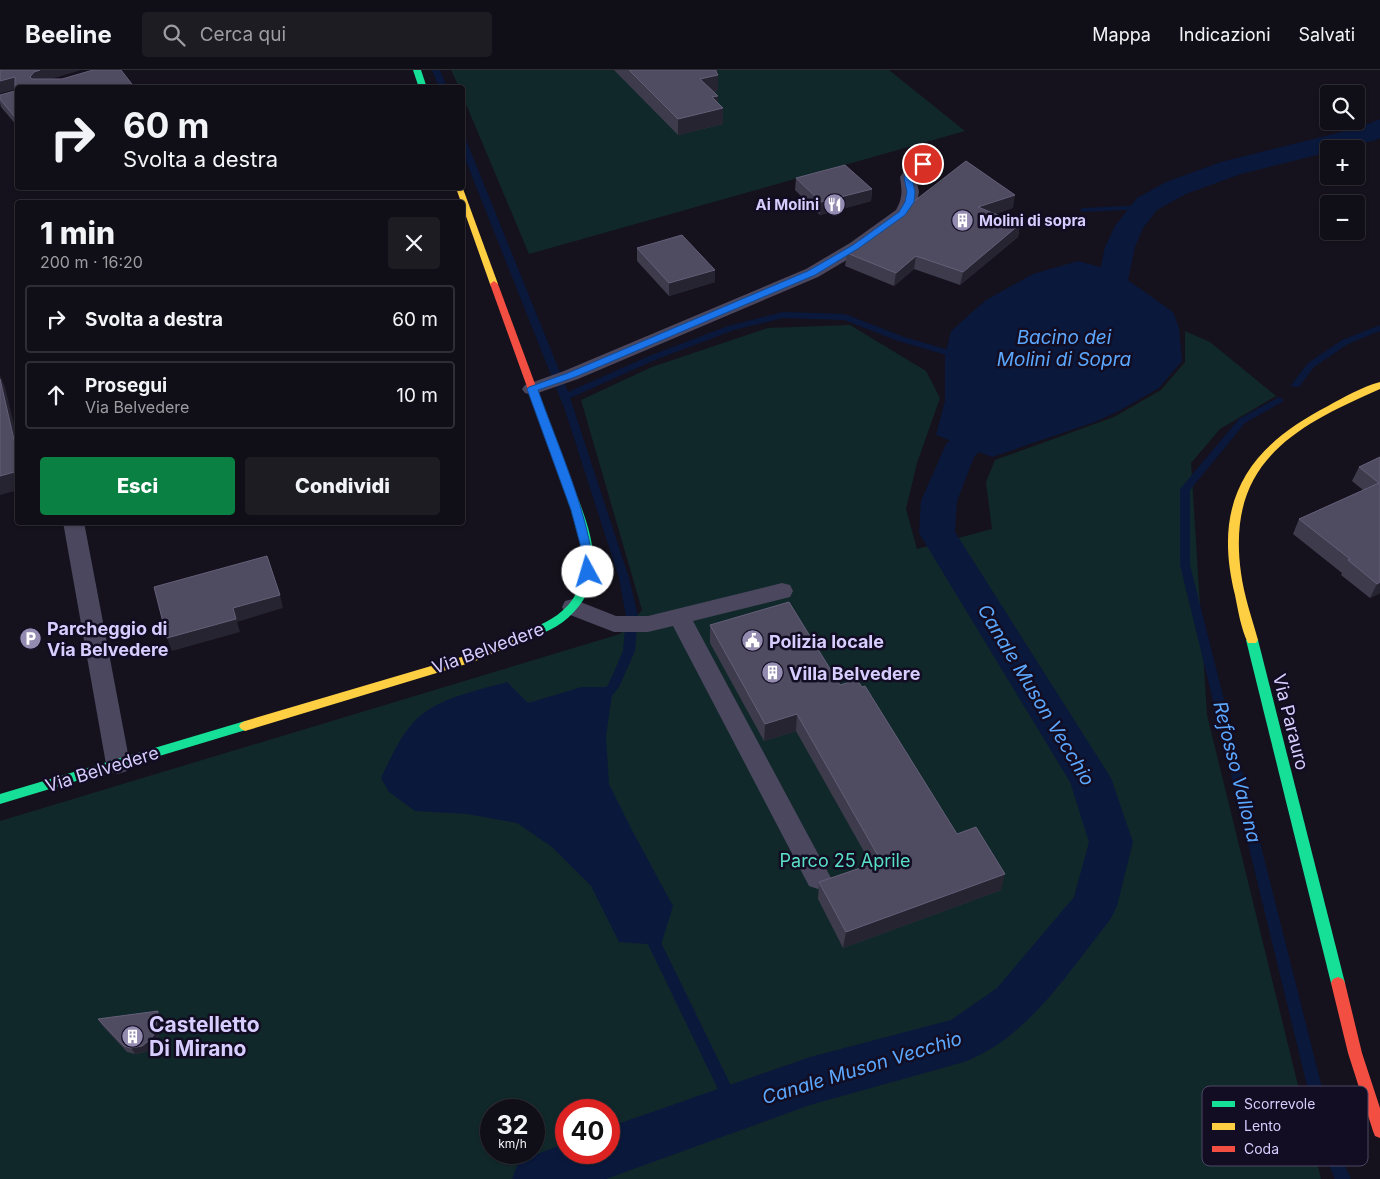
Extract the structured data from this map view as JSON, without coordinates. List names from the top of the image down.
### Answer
{
  "streets": {
    "street": ["Via Belvedere", "Via Parauro"]
  },
  "water": ["Bacino dei Molini di Sopra", "Canale Muson Vecchio", "Refosso Vallona"],
  "parks": ["Parco 25 Aprile"],
  "places": {
    "restaurant": ["Ai Molini"],
    "building": ["Molini di sopra", "Villa Belvedere", "Castelletto Di Mirano"],
    "parking": ["Parcheggio di Via Belvedere"],
    "public building": ["Polizia locale"]
  },
  "legend": ["Scorrevole", "Lento", "Coda"],
  "page": {
    "header": "Beeline",
    "search": "Cerca qui",
    "nav": ["Mappa", "Indicazioni", "Salvati"],
    "map_buttons": ["+", "−"],
    "turn": ["60 m", "Svolta a destra"],
    "heading": ["1 min", "200 m · 16:20"],
    "list": [
      {
        "name": "Svolta a destra",
        "value": "60 m"
      },
      {
        "name": "Prosegui",
        "note": "Via Belvedere",
        "value": "10 m"
      }
    ],
    "buttons": ["Esci", "Condividi"],
    "speed": "32 km/h",
    "limit": "40"
  }
}
